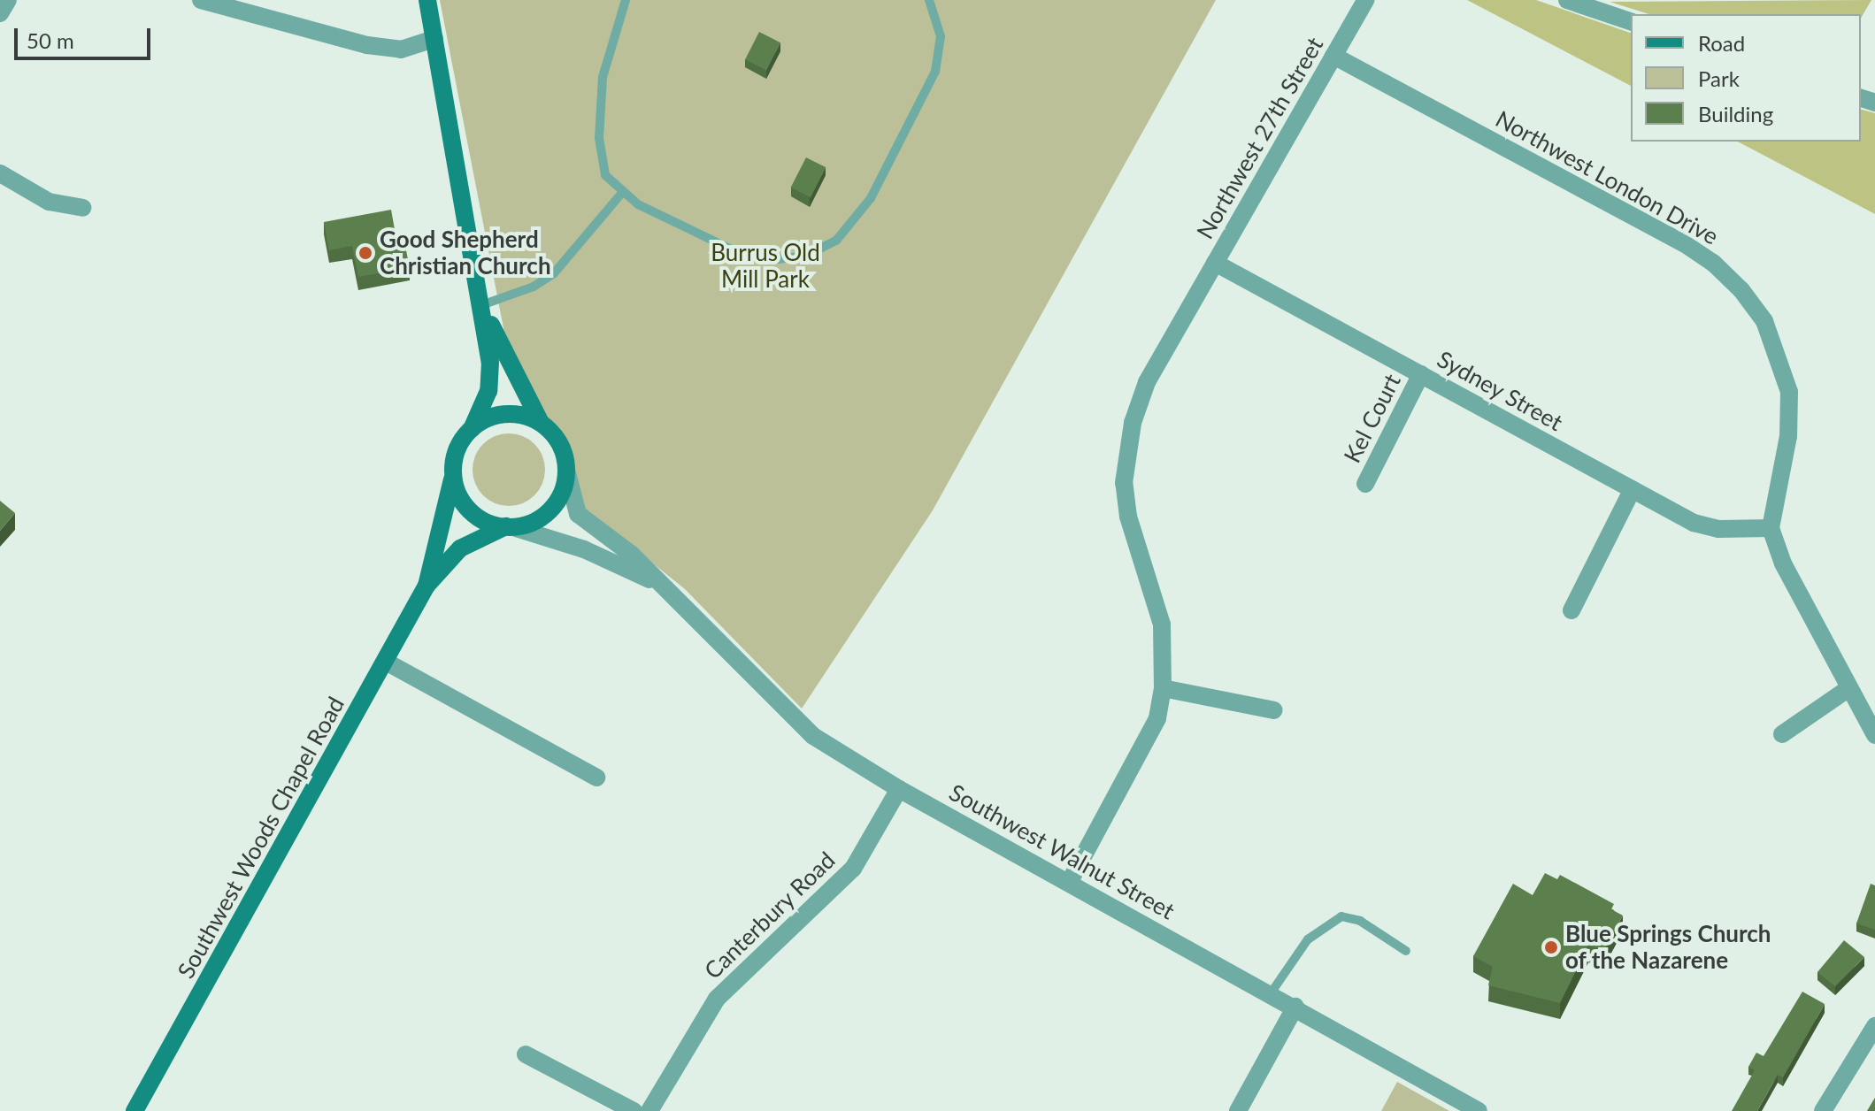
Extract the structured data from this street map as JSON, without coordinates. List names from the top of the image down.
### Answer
{
  "streets": {
    "main road": ["Southwest Woods Chapel Road"],
    "street": [
      "Northwest 27th Street",
      "Northwest London Drive",
      "Sydney Street",
      "Kel Court",
      "Southwest Walnut Street",
      "Canterbury Road"
    ]
  },
  "crossings": [
    ["Northwest 27th Street", "Northwest London Drive"],
    ["Northwest 27th Street", "Sydney Street"],
    ["Northwest 27th Street", "Southwest Walnut Street"],
    ["Northwest London Drive", "Sydney Street"],
    ["Sydney Street", "Kel Court"],
    ["Southwest Woods Chapel Road", "Southwest Walnut Street"],
    ["Southwest Walnut Street", "Canterbury Road"]
  ],
  "parks": ["Burrus Old Mill Park"],
  "places": ["Good Shepherd Christian Church", "Blue Springs Church of the Nazarene"],
  "legend": ["Road", "Park", "Building"],
  "scale_bar": "50 m"
}
